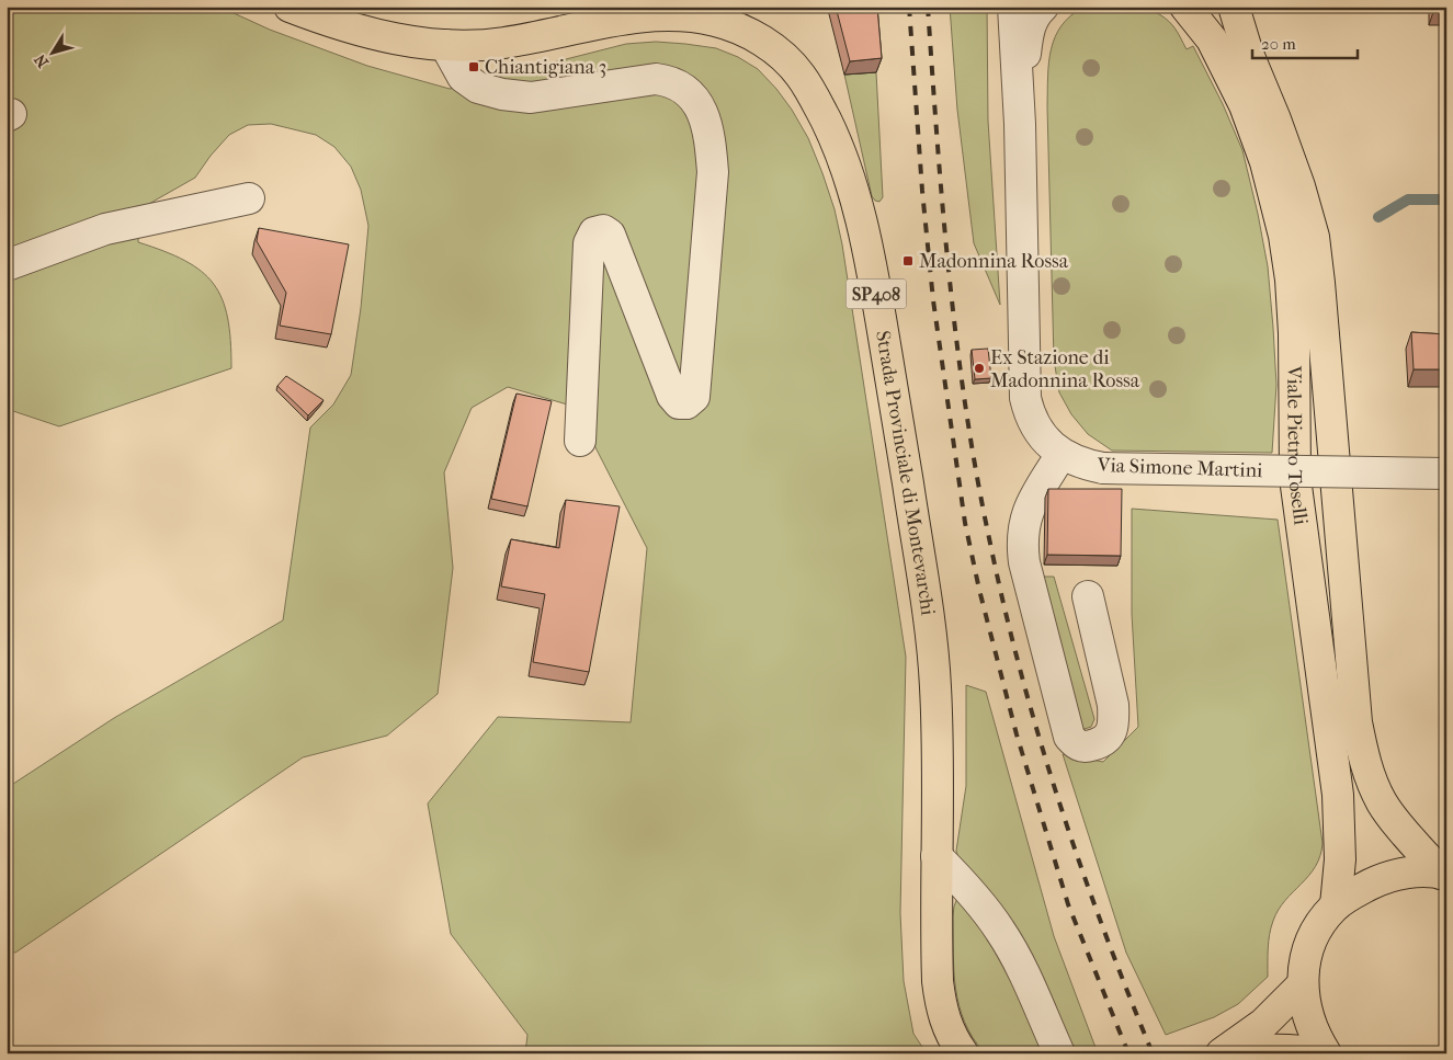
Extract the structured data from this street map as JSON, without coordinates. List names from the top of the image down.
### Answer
{
  "streets": {
    "main road": ["SP408", "Viale Pietro Toselli", "Strada Provinciale di Montevarchi"],
    "street": ["Via Simone Martini"]
  },
  "places": {
    "transit": ["Chiantigiana 3", "Madonnina Rossa"],
    "other": ["Ex Stazione di Madonnina Rossa"]
  },
  "scale_bar": "20 m",
  "north": "bottom left"
}
